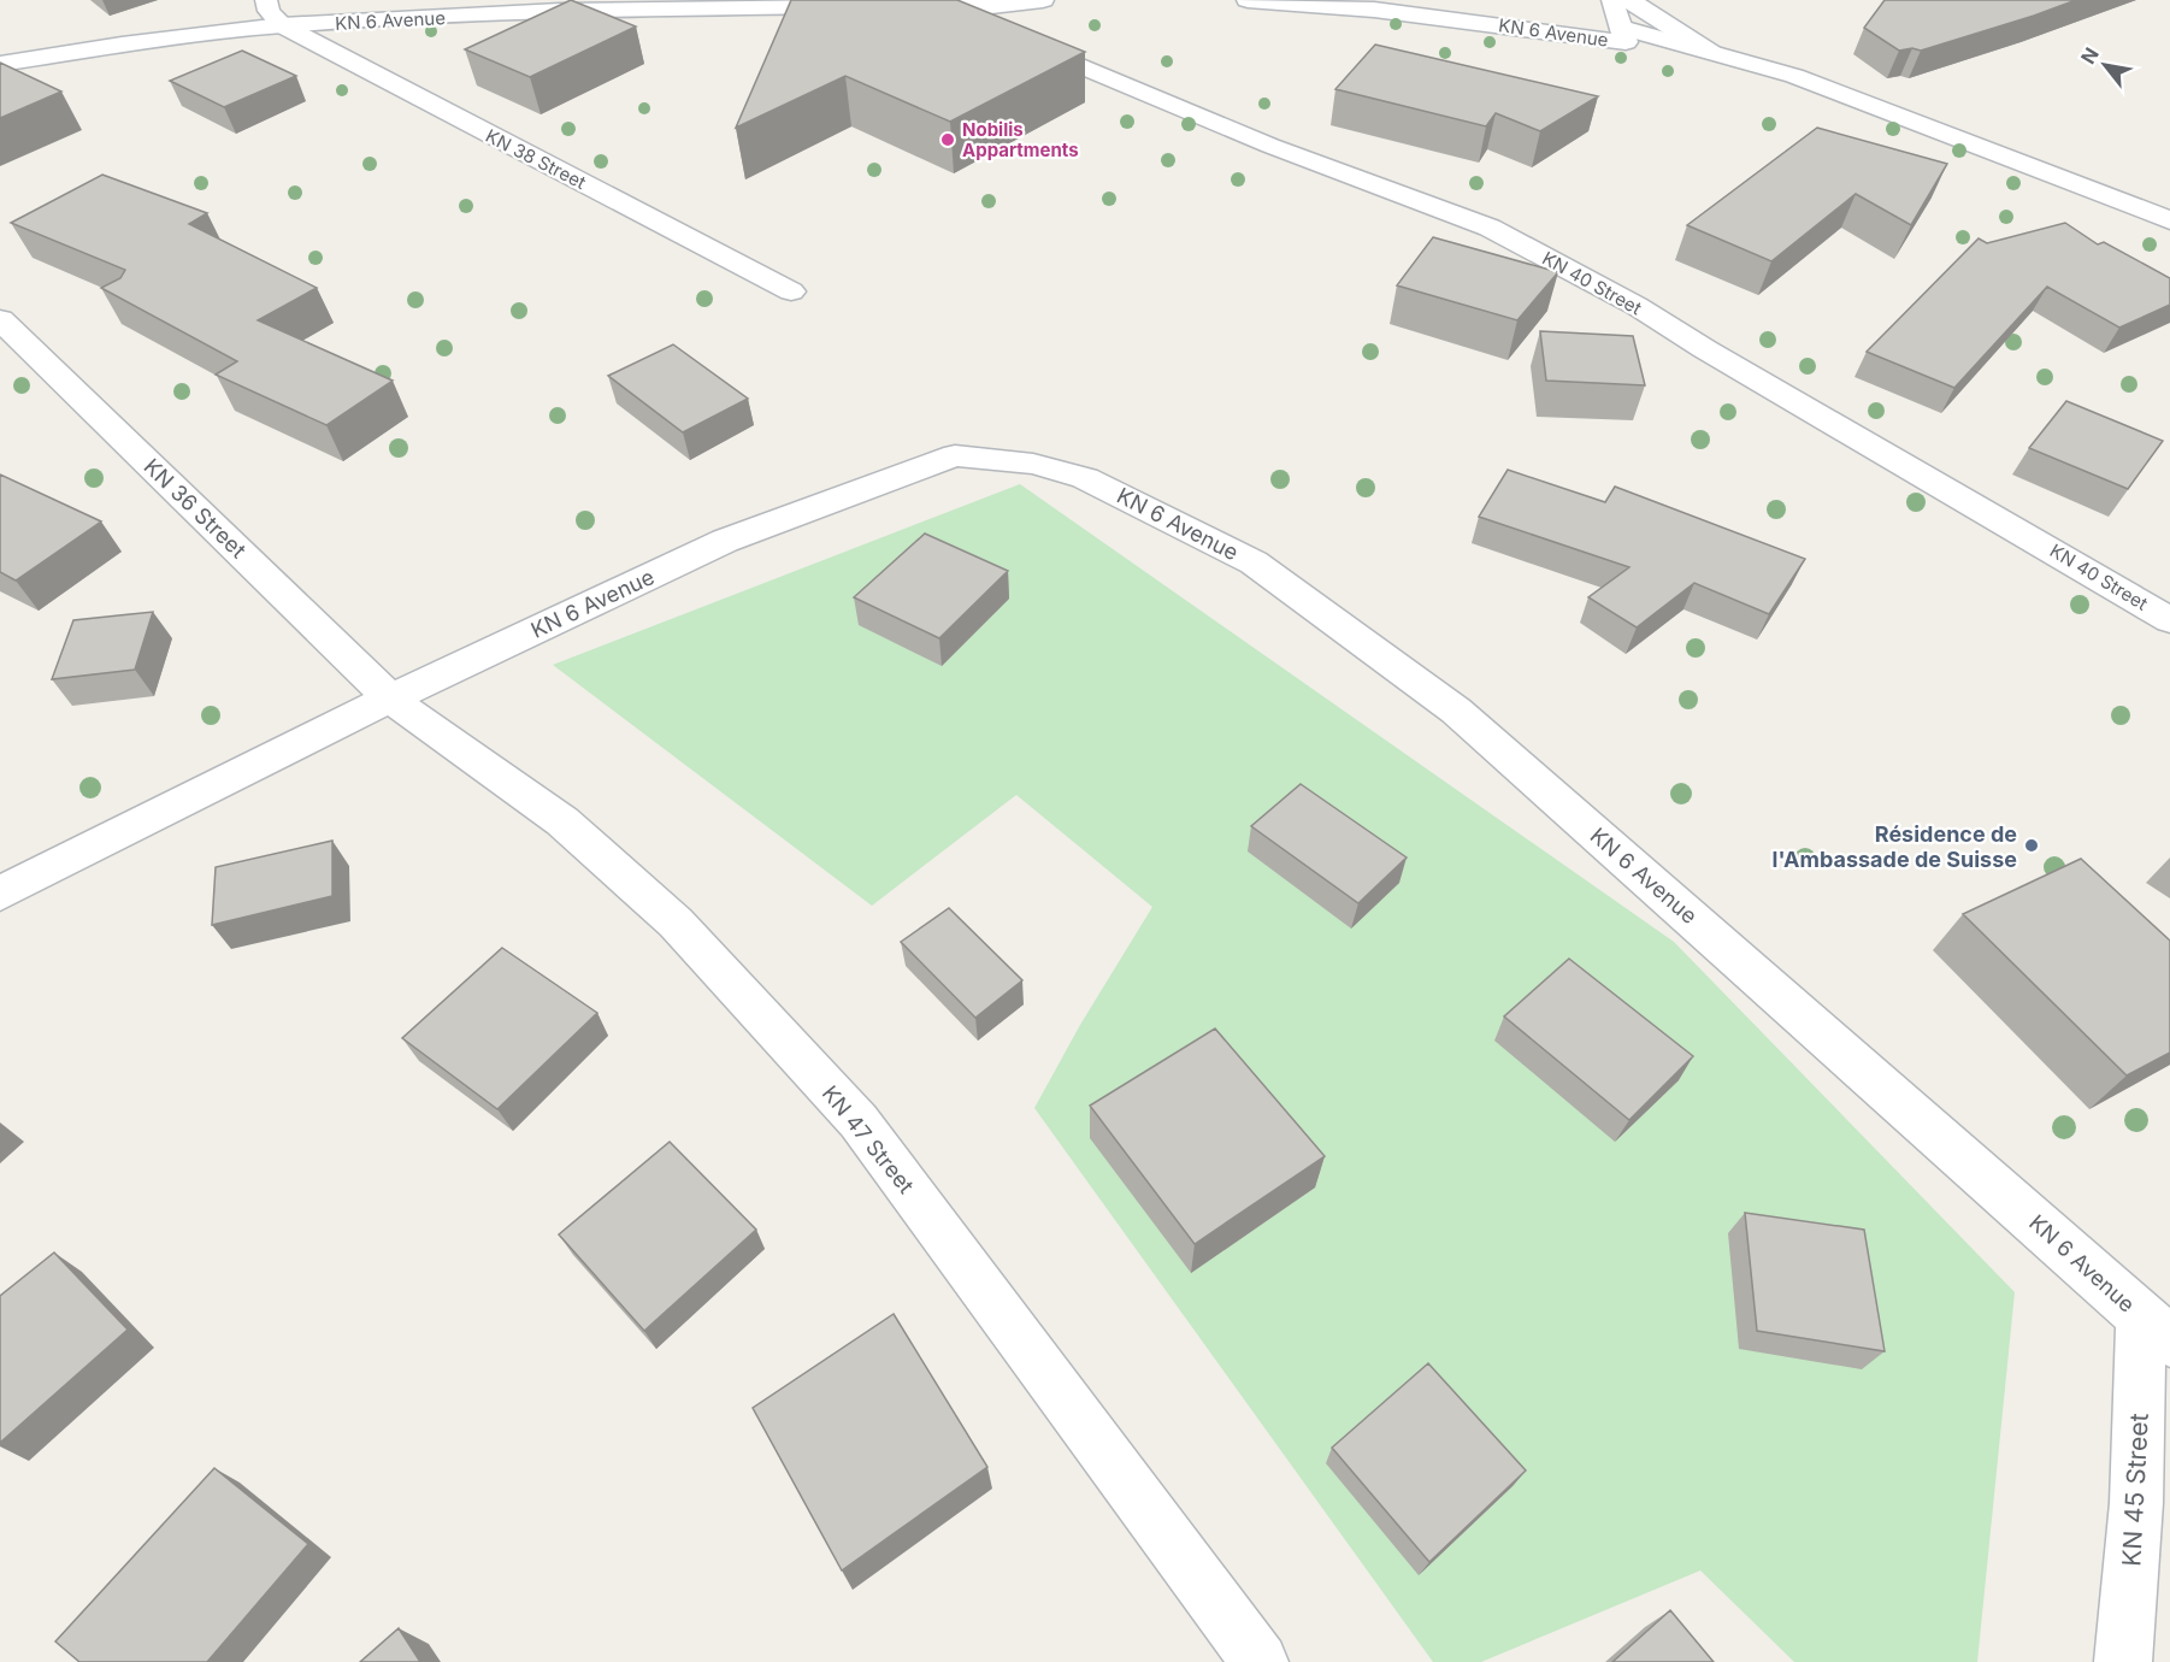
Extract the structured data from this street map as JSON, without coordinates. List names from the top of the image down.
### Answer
{
  "streets": {
    "street": [
      "KN 6 Avenue",
      "KN 38 Street",
      "KN 40 Street",
      "KN 36 Street",
      "KN 47 Street",
      "KN 45 Street"
    ]
  },
  "crossings": [
    ["KN 6 Avenue", "KN 38 Street"],
    ["KN 6 Avenue", "KN 36 Street"],
    ["KN 6 Avenue", "KN 47 Street"],
    ["KN 6 Avenue", "KN 45 Street"],
    ["KN 36 Street", "KN 47 Street"]
  ],
  "places": ["Nobilis Appartments", "Résidence de l'Ambassade de Suisse"],
  "north": "top left"
}
